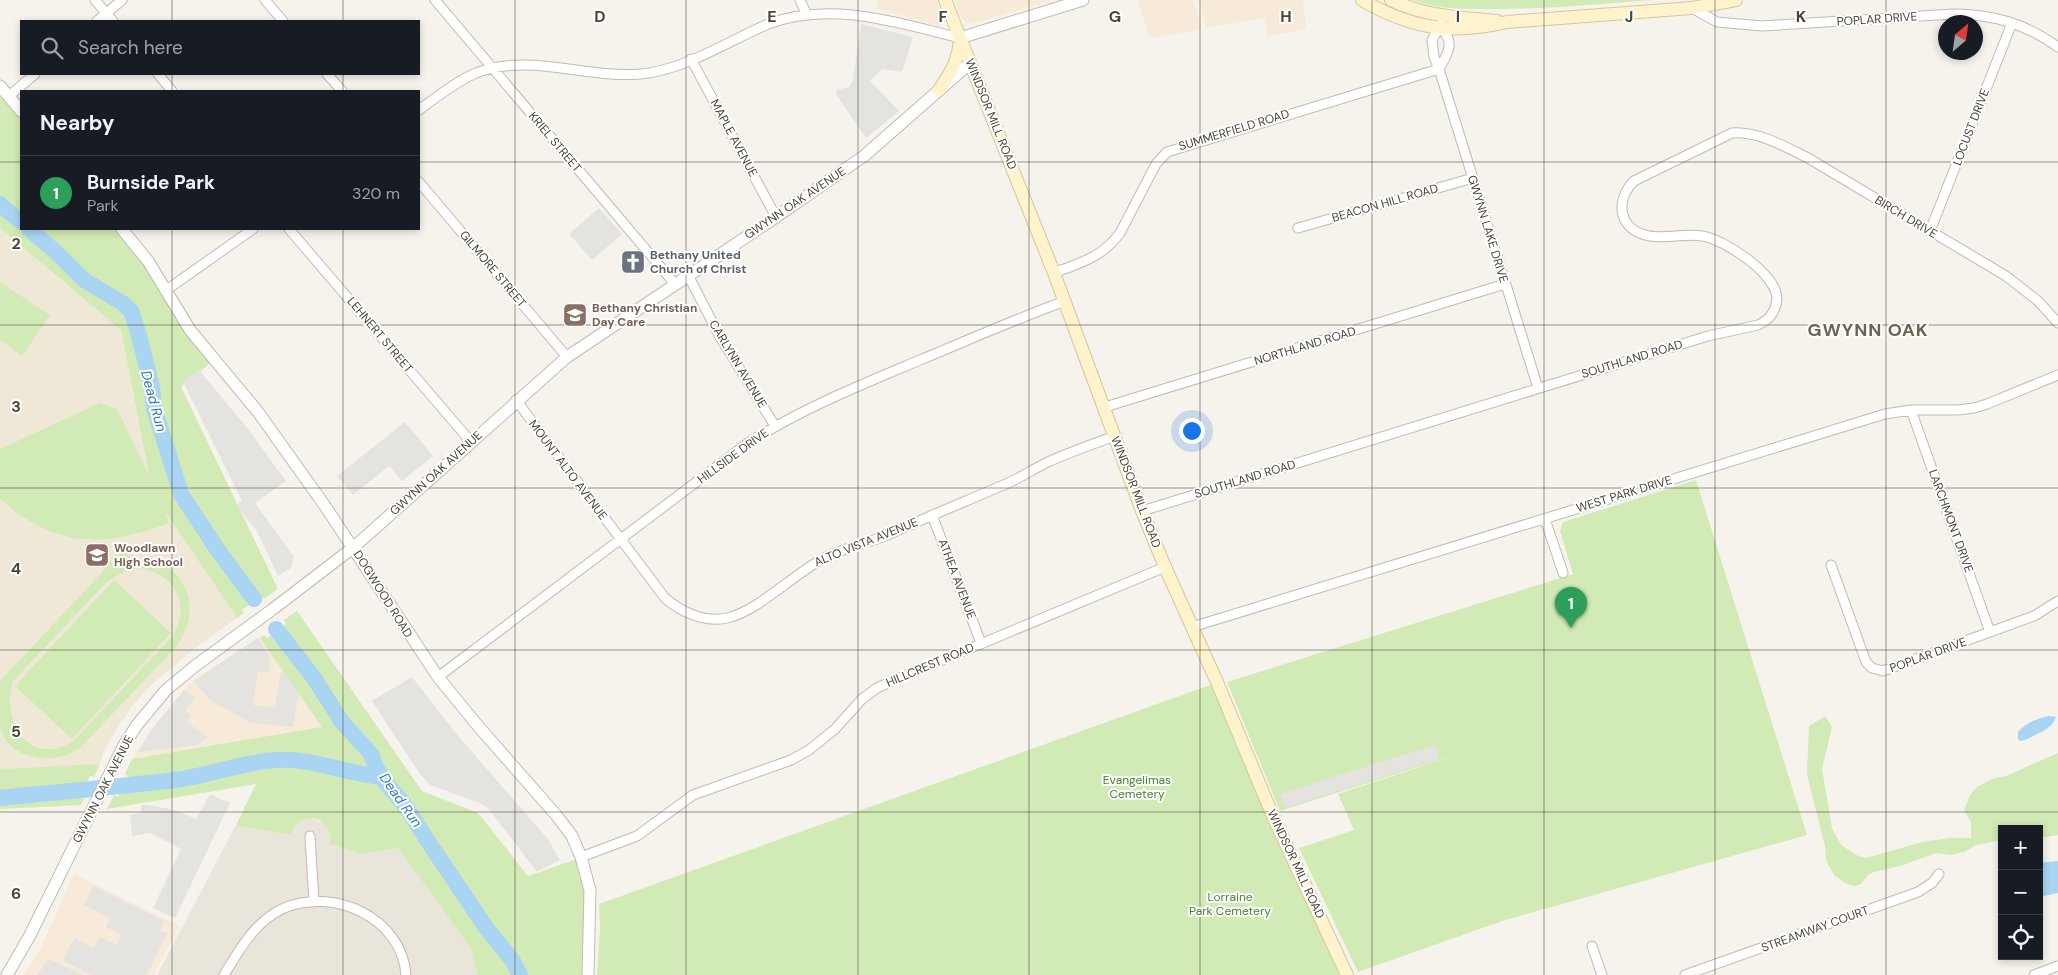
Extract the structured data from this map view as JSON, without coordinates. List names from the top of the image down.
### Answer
{
  "streets": {
    "main road": ["WINDSOR MILL ROAD"],
    "street": [
      "POPLAR DRIVE",
      "LOCUST DRIVE",
      "SUMMERFIELD ROAD",
      "MAPLE AVENUE",
      "KRIEL STREET",
      "GWYNN OAK AVENUE",
      "BEACON HILL ROAD",
      "BIRCH DRIVE",
      "GWYNN LAKE DRIVE",
      "GILMORE STREET",
      "LEHNERT STREET",
      "NORTHLAND ROAD",
      "SOUTHLAND ROAD",
      "CARLYNN AVENUE",
      "HILLSIDE DRIVE",
      "MOUNT ALTO AVENUE",
      "WEST PARK DRIVE",
      "LARCHMONT DRIVE",
      "ALTO VISTA AVENUE",
      "ATHEA AVENUE",
      "DOGWOOD ROAD",
      "HILLCREST ROAD",
      "STREAMWAY COURT"
    ]
  },
  "crossings": [
    ["POPLAR DRIVE", "LOCUST DRIVE"],
    ["POPLAR DRIVE", "LARCHMONT DRIVE"],
    ["WINDSOR MILL ROAD", "SUMMERFIELD ROAD"],
    ["WINDSOR MILL ROAD", "GWYNN OAK AVENUE"],
    ["WINDSOR MILL ROAD", "NORTHLAND ROAD"],
    ["WINDSOR MILL ROAD", "SOUTHLAND ROAD"],
    ["WINDSOR MILL ROAD", "HILLSIDE DRIVE"],
    ["WINDSOR MILL ROAD", "WEST PARK DRIVE"],
    ["WINDSOR MILL ROAD", "ALTO VISTA AVENUE"],
    ["WINDSOR MILL ROAD", "HILLCREST ROAD"],
    ["LOCUST DRIVE", "BIRCH DRIVE"],
    ["SUMMERFIELD ROAD", "GWYNN LAKE DRIVE"],
    ["MAPLE AVENUE", "GWYNN OAK AVENUE"],
    ["KRIEL STREET", "GWYNN OAK AVENUE"],
    ["GWYNN OAK AVENUE", "GILMORE STREET"],
    ["GWYNN OAK AVENUE", "LEHNERT STREET"],
    ["GWYNN OAK AVENUE", "CARLYNN AVENUE"],
    ["GWYNN OAK AVENUE", "MOUNT ALTO AVENUE"],
    ["GWYNN OAK AVENUE", "DOGWOOD ROAD"],
    ["BEACON HILL ROAD", "GWYNN LAKE DRIVE"],
    ["BIRCH DRIVE", "SOUTHLAND ROAD"],
    ["GWYNN LAKE DRIVE", "NORTHLAND ROAD"],
    ["GWYNN LAKE DRIVE", "SOUTHLAND ROAD"],
    ["CARLYNN AVENUE", "HILLSIDE DRIVE"],
    ["HILLSIDE DRIVE", "MOUNT ALTO AVENUE"],
    ["HILLSIDE DRIVE", "ALTO VISTA AVENUE"],
    ["HILLSIDE DRIVE", "DOGWOOD ROAD"],
    ["MOUNT ALTO AVENUE", "ALTO VISTA AVENUE"],
    ["WEST PARK DRIVE", "LARCHMONT DRIVE"],
    ["ALTO VISTA AVENUE", "ATHEA AVENUE"],
    ["ATHEA AVENUE", "HILLCREST ROAD"],
    ["DOGWOOD ROAD", "HILLCREST ROAD"]
  ],
  "districts": ["GWYNN OAK"],
  "water": ["Dead Run"],
  "parks": ["Evangelimas Cemetery", "Lorraine Park Cemetery"],
  "places": {
    "church": ["Bethany United Church of Christ"],
    "school or university": ["Bethany Christian Day Care", "Woodlawn High School"]
  },
  "north": "top right",
  "page": {
    "search": "Search here",
    "heading": "Nearby",
    "list": [
      {
        "mark": "1",
        "name": "Burnside Park",
        "note": "Park",
        "value": "320 m"
      }
    ],
    "pins": "1",
    "map_buttons": ["+", "−"]
  },
  "grid": {
    "columns": [
      "D",
      "E",
      "F",
      "G",
      "H",
      "I",
      "J",
      "K"
    ],
    "rows": [
      "2",
      "3",
      "4",
      "5",
      "6"
    ]
  }
}
